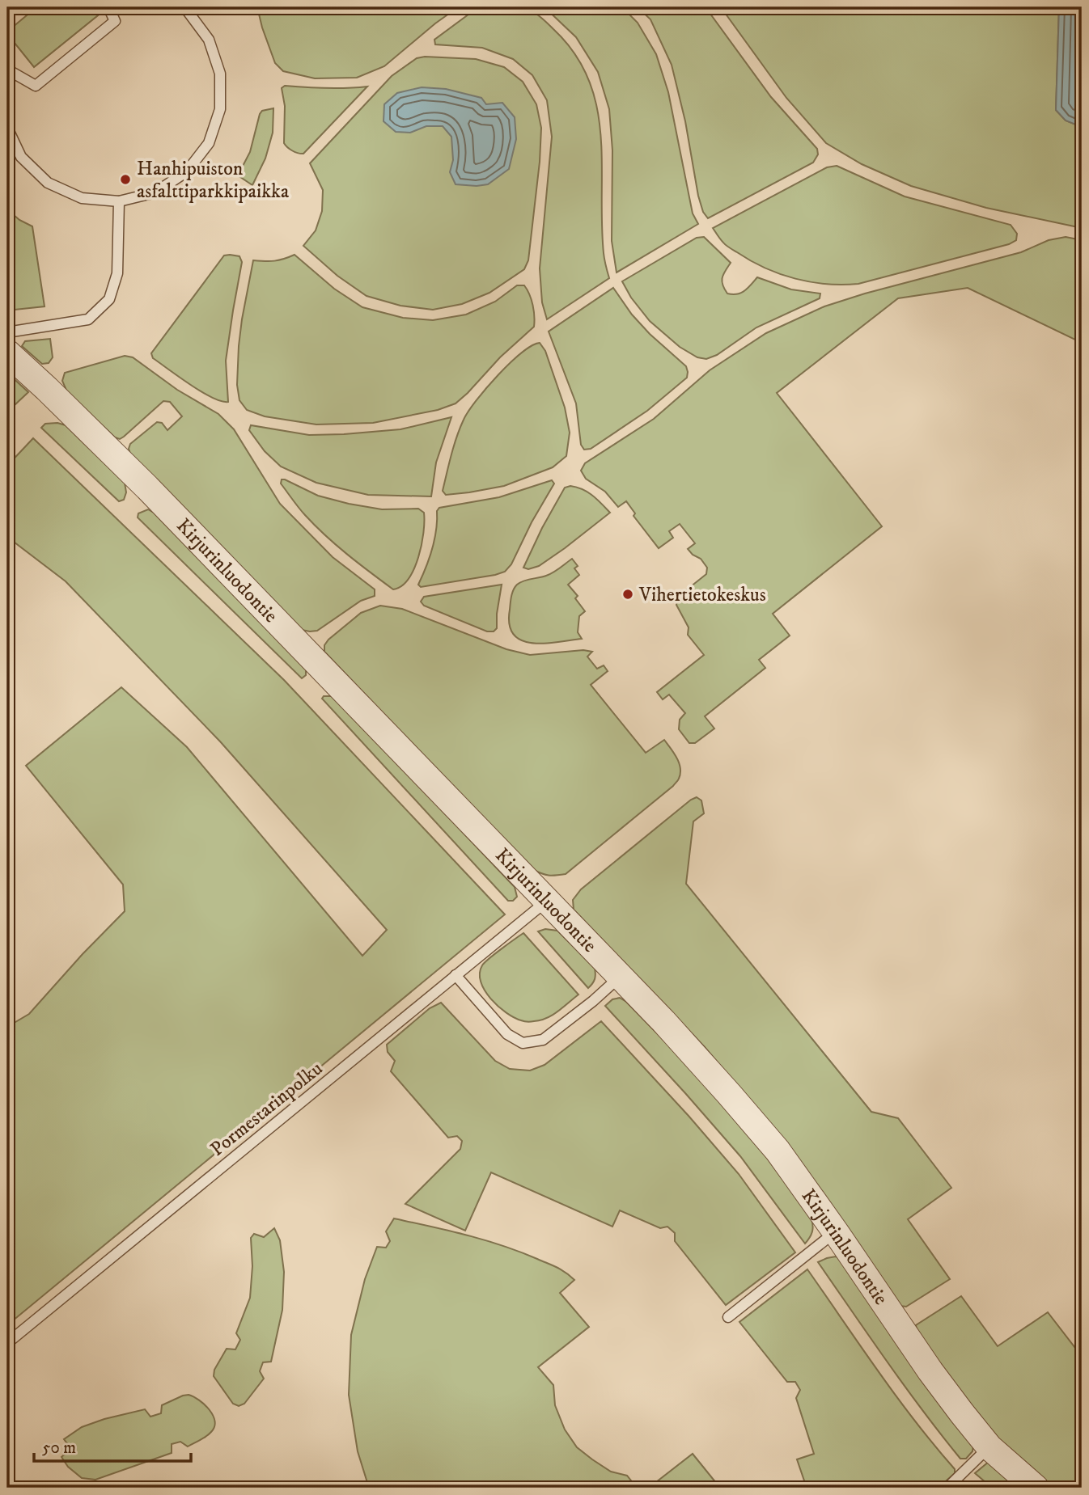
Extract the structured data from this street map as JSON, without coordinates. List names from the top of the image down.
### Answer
{
  "streets": {
    "street": ["Kirjurinluodontie"],
    "lane": ["Pormestarinpolku"]
  },
  "crossings": [
    ["Kirjurinluodontie", "Pormestarinpolku"]
  ],
  "places": ["Hanhipuiston asfalttiparkkipaikka", "Vihertietokeskus"],
  "scale_bar": "50 m"
}
